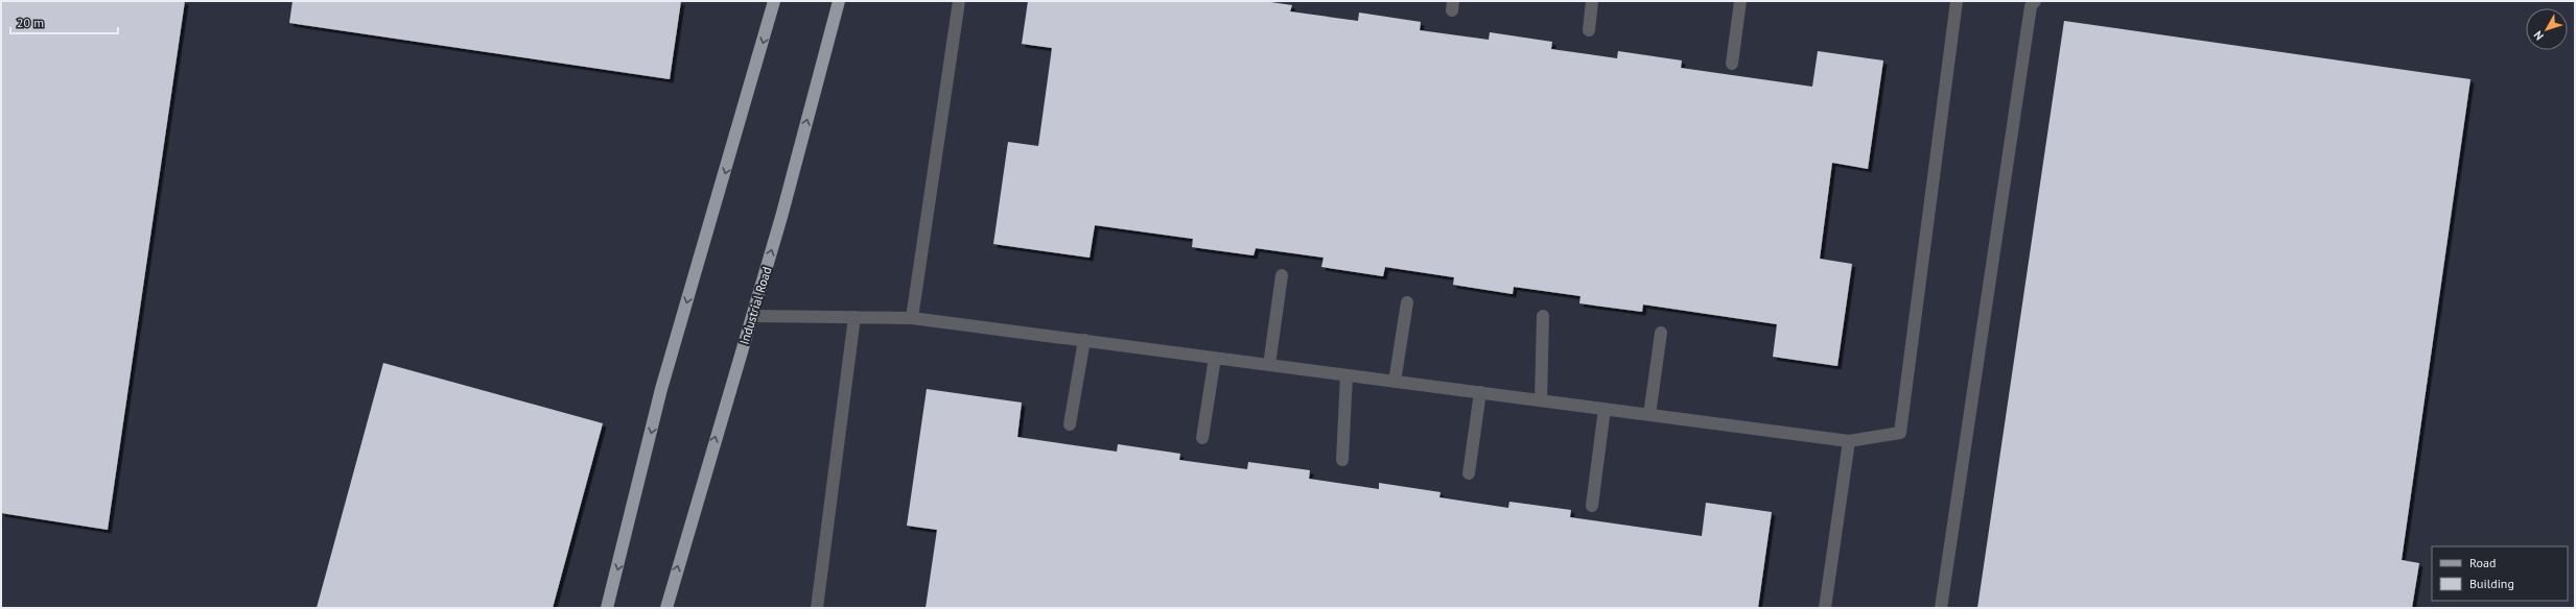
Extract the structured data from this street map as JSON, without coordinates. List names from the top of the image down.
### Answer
{
  "streets": {
    "main road": ["Industrial Road"]
  },
  "legend": ["Road", "Building"],
  "scale_bar": "20 m",
  "north": "bottom left"
}
